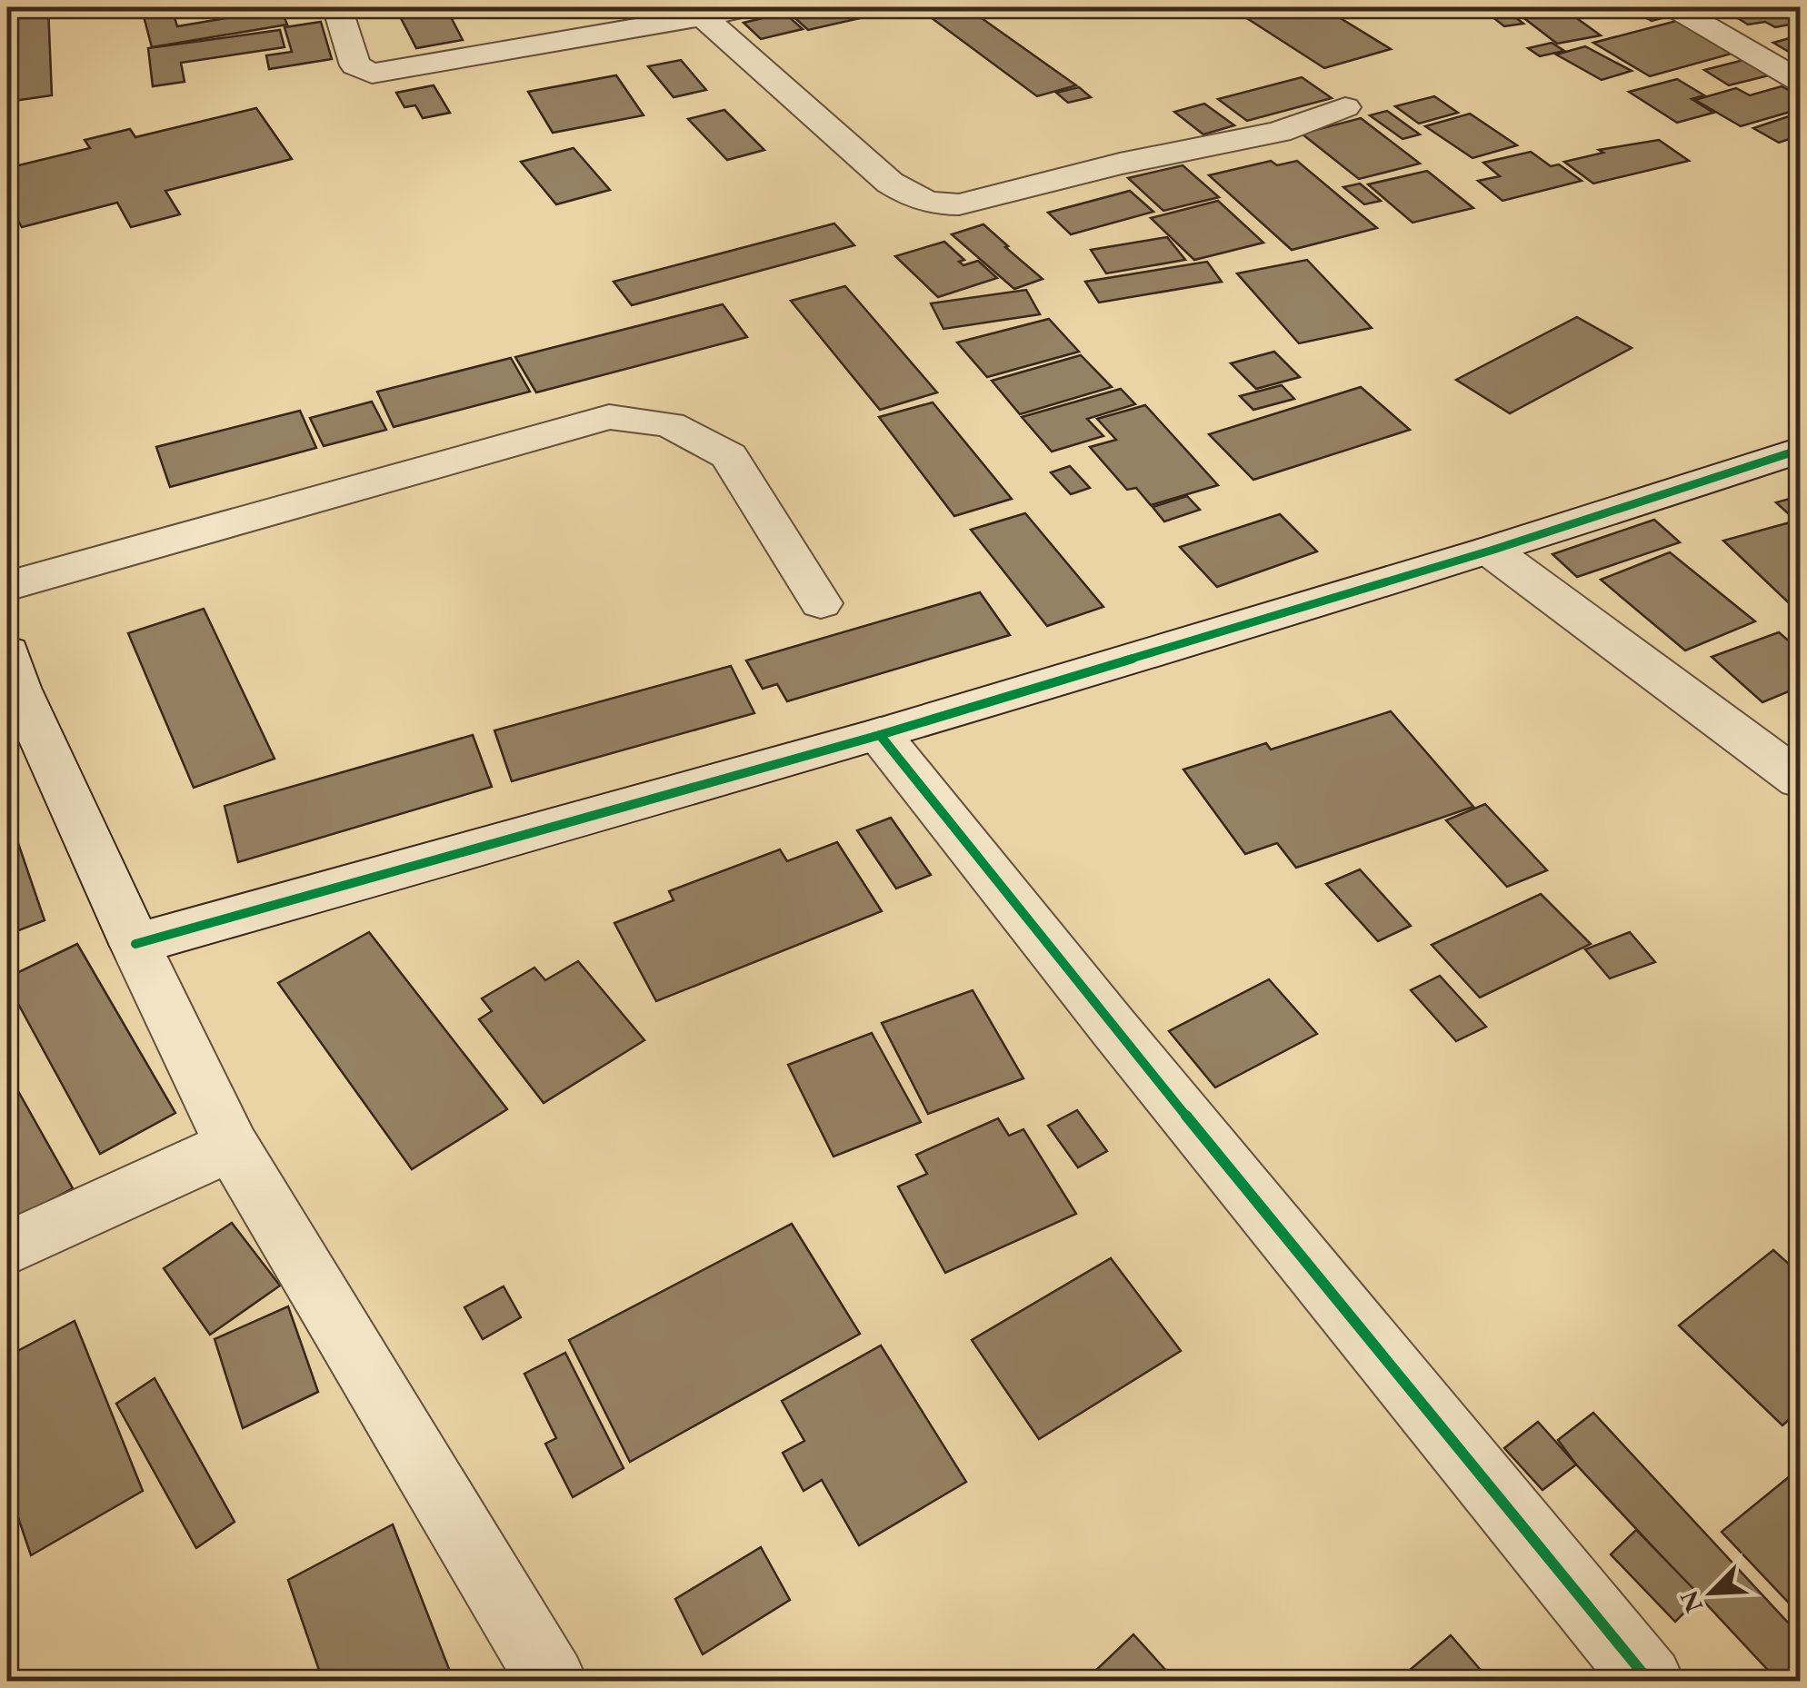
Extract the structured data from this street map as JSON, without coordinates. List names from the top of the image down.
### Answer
{
  "north": "bottom left"
}
